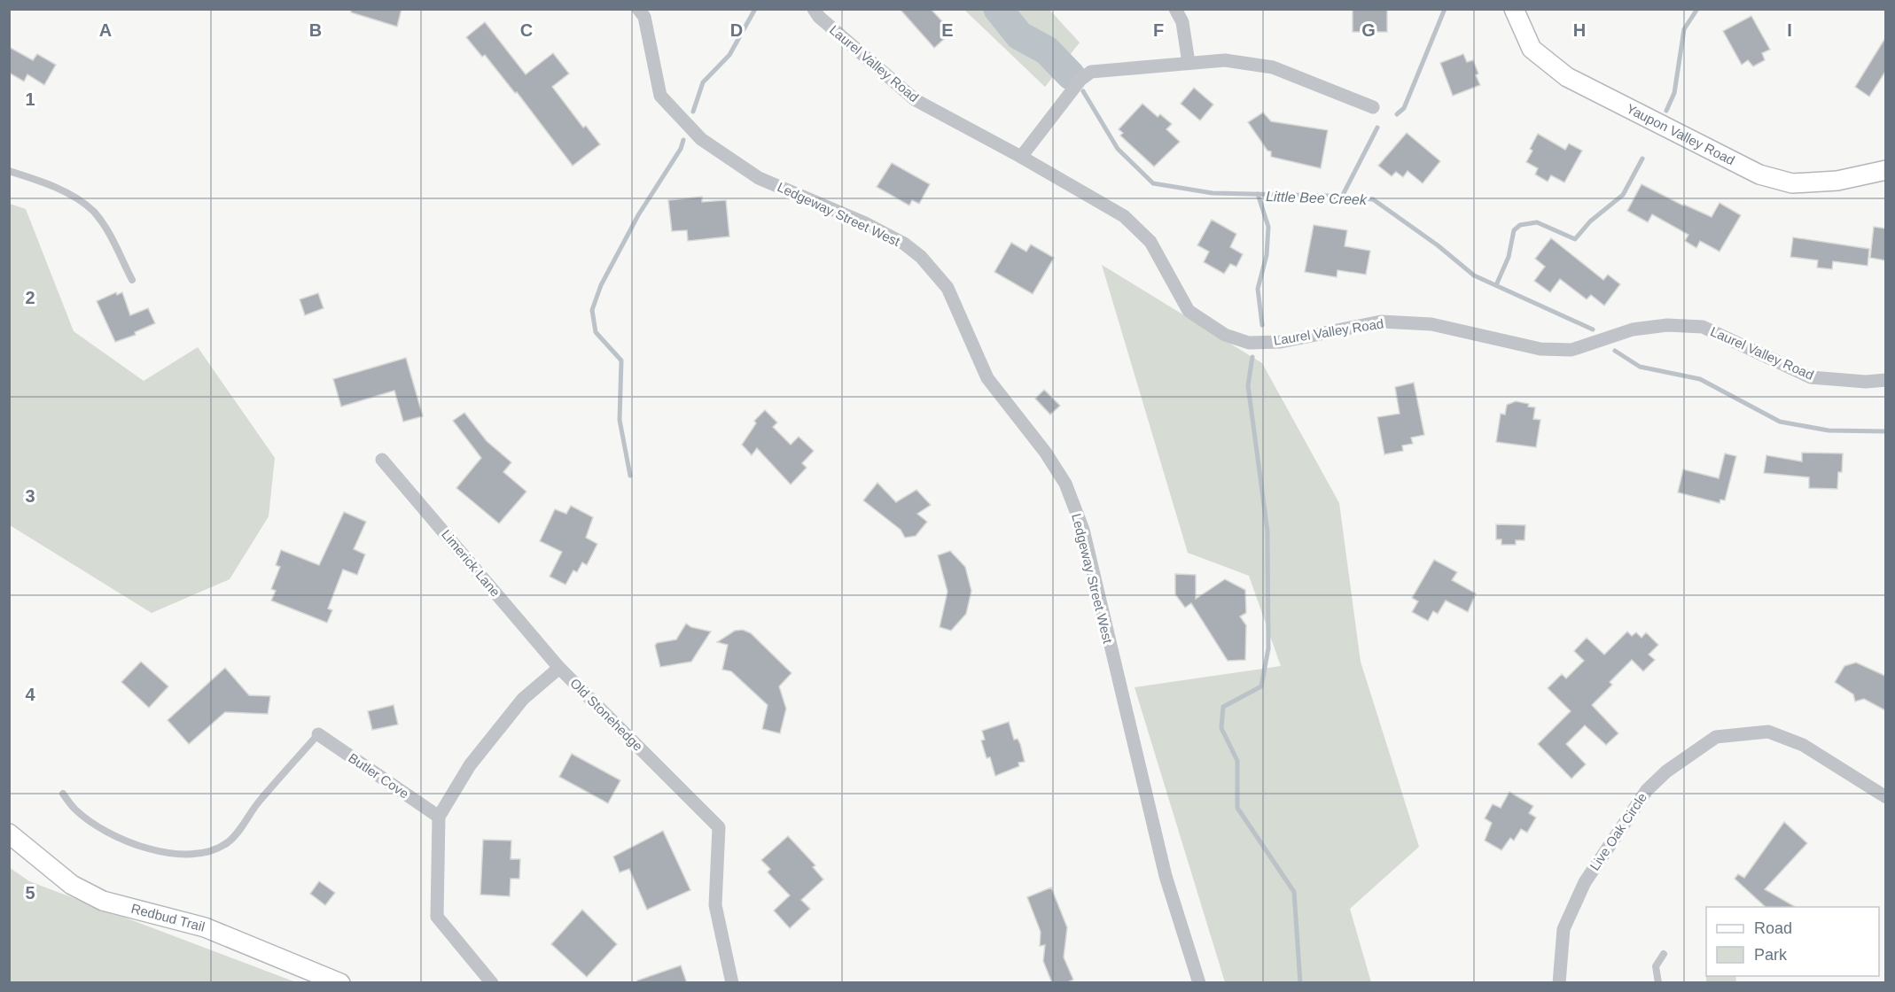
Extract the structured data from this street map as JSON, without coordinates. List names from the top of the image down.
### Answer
{
  "streets": {
    "street": [
      "Laurel Valley Road",
      "Yaupon Valley Road",
      "Ledgeway Street West",
      "Limerick Lane",
      "Old Stonehedge",
      "Butler Cove",
      "Live Oak Circle",
      "Redbud Trail"
    ]
  },
  "crossings": [
    ["Limerick Lane", "Old Stonehedge"],
    ["Old Stonehedge", "Butler Cove"]
  ],
  "water": ["Little Bee Creek"],
  "legend": ["Road", "Park"],
  "grid": {
    "columns": [
      "A",
      "B",
      "C",
      "D",
      "E",
      "F",
      "G",
      "H",
      "I"
    ],
    "rows": [
      "1",
      "2",
      "3",
      "4",
      "5"
    ]
  }
}
